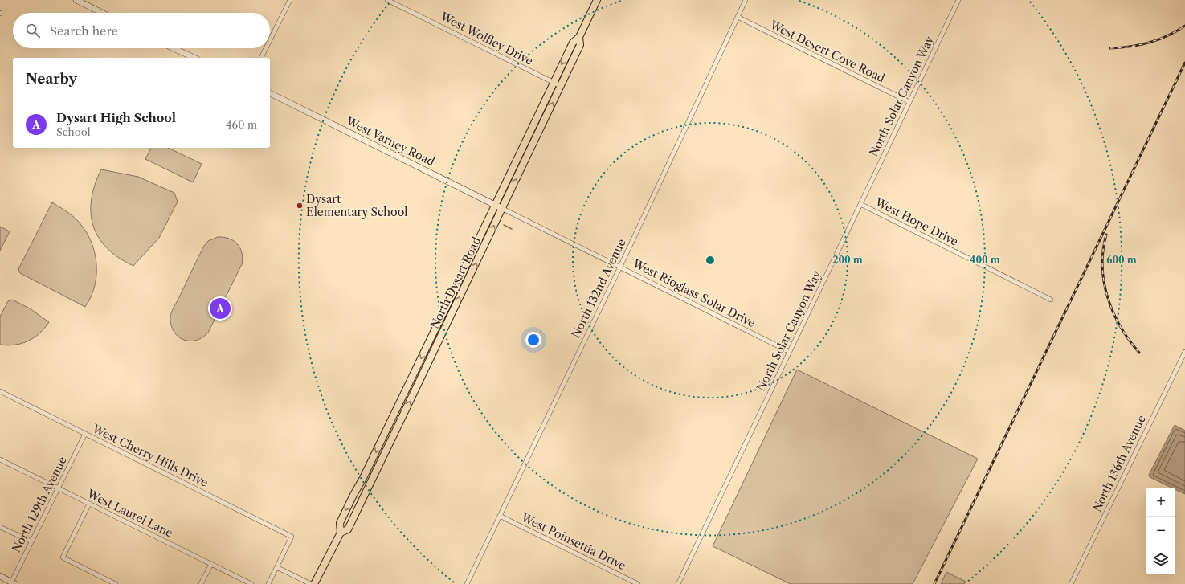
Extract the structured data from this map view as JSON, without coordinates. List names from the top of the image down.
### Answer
{
  "streets": {
    "main road": ["North Dysart Road"],
    "street": [
      "West Wolfley Drive",
      "West Desert Cove Road",
      "North Solar Canyon Way",
      "West Varney Road",
      "West Hope Drive",
      "North 132nd Avenue",
      "West Rioglass Solar Drive",
      "West Cherry Hills Drive",
      "North 136th Avenue",
      "North 129th Avenue",
      "West Laurel Lane",
      "West Poinsettia Drive"
    ]
  },
  "crossings": [
    ["West Wolfley Drive", "North Dysart Road"],
    ["West Desert Cove Road", "North Solar Canyon Way"],
    ["West Desert Cove Road", "North 132nd Avenue"],
    ["North Solar Canyon Way", "West Hope Drive"],
    ["North Solar Canyon Way", "West Rioglass Solar Drive"],
    ["West Varney Road", "North Dysart Road"],
    ["West Varney Road", "West Rioglass Solar Drive"],
    ["North Dysart Road", "West Rioglass Solar Drive"],
    ["North 132nd Avenue", "West Rioglass Solar Drive"],
    ["North 132nd Avenue", "West Poinsettia Drive"],
    ["West Cherry Hills Drive", "North 129th Avenue"],
    ["North 129th Avenue", "West Laurel Lane"]
  ],
  "places": ["Dysart Elementary School"],
  "page": {
    "search": "Search here",
    "heading": "Nearby",
    "list": [
      {
        "mark": "A",
        "name": "Dysart High School",
        "note": "School",
        "value": "460 m"
      }
    ],
    "pins": "A",
    "map_buttons": ["+", "−"]
  },
  "rings": ["200 m", "400 m", "600 m"]
}
